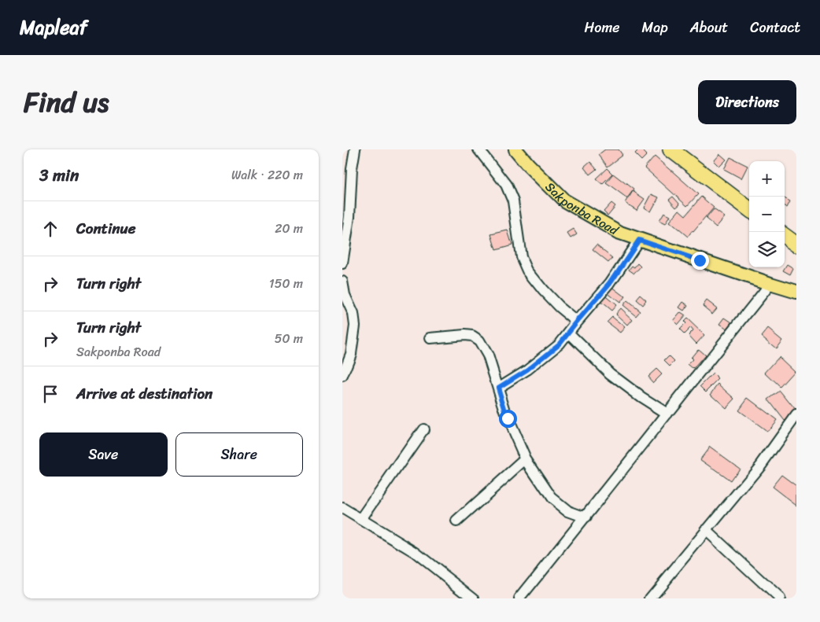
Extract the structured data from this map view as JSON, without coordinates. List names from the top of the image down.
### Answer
{
  "streets": {
    "main road": ["Sakponba Road"]
  },
  "page": {
    "header": "Mapleaf",
    "nav": [
      "Home",
      "Map",
      "About",
      "Contact"
    ],
    "title": "Find us",
    "buttons": [
      "Directions",
      ["Save", "Share"]
    ],
    "heading": ["3 min", "Walk · 220 m"],
    "map_buttons": ["+", "−"],
    "list": [
      ["Continue", "20 m"],
      ["Turn right", "150 m"],
      ["Turn right", "Sakponba Road", "50 m"],
      "Arrive at destination"
    ]
  }
}
